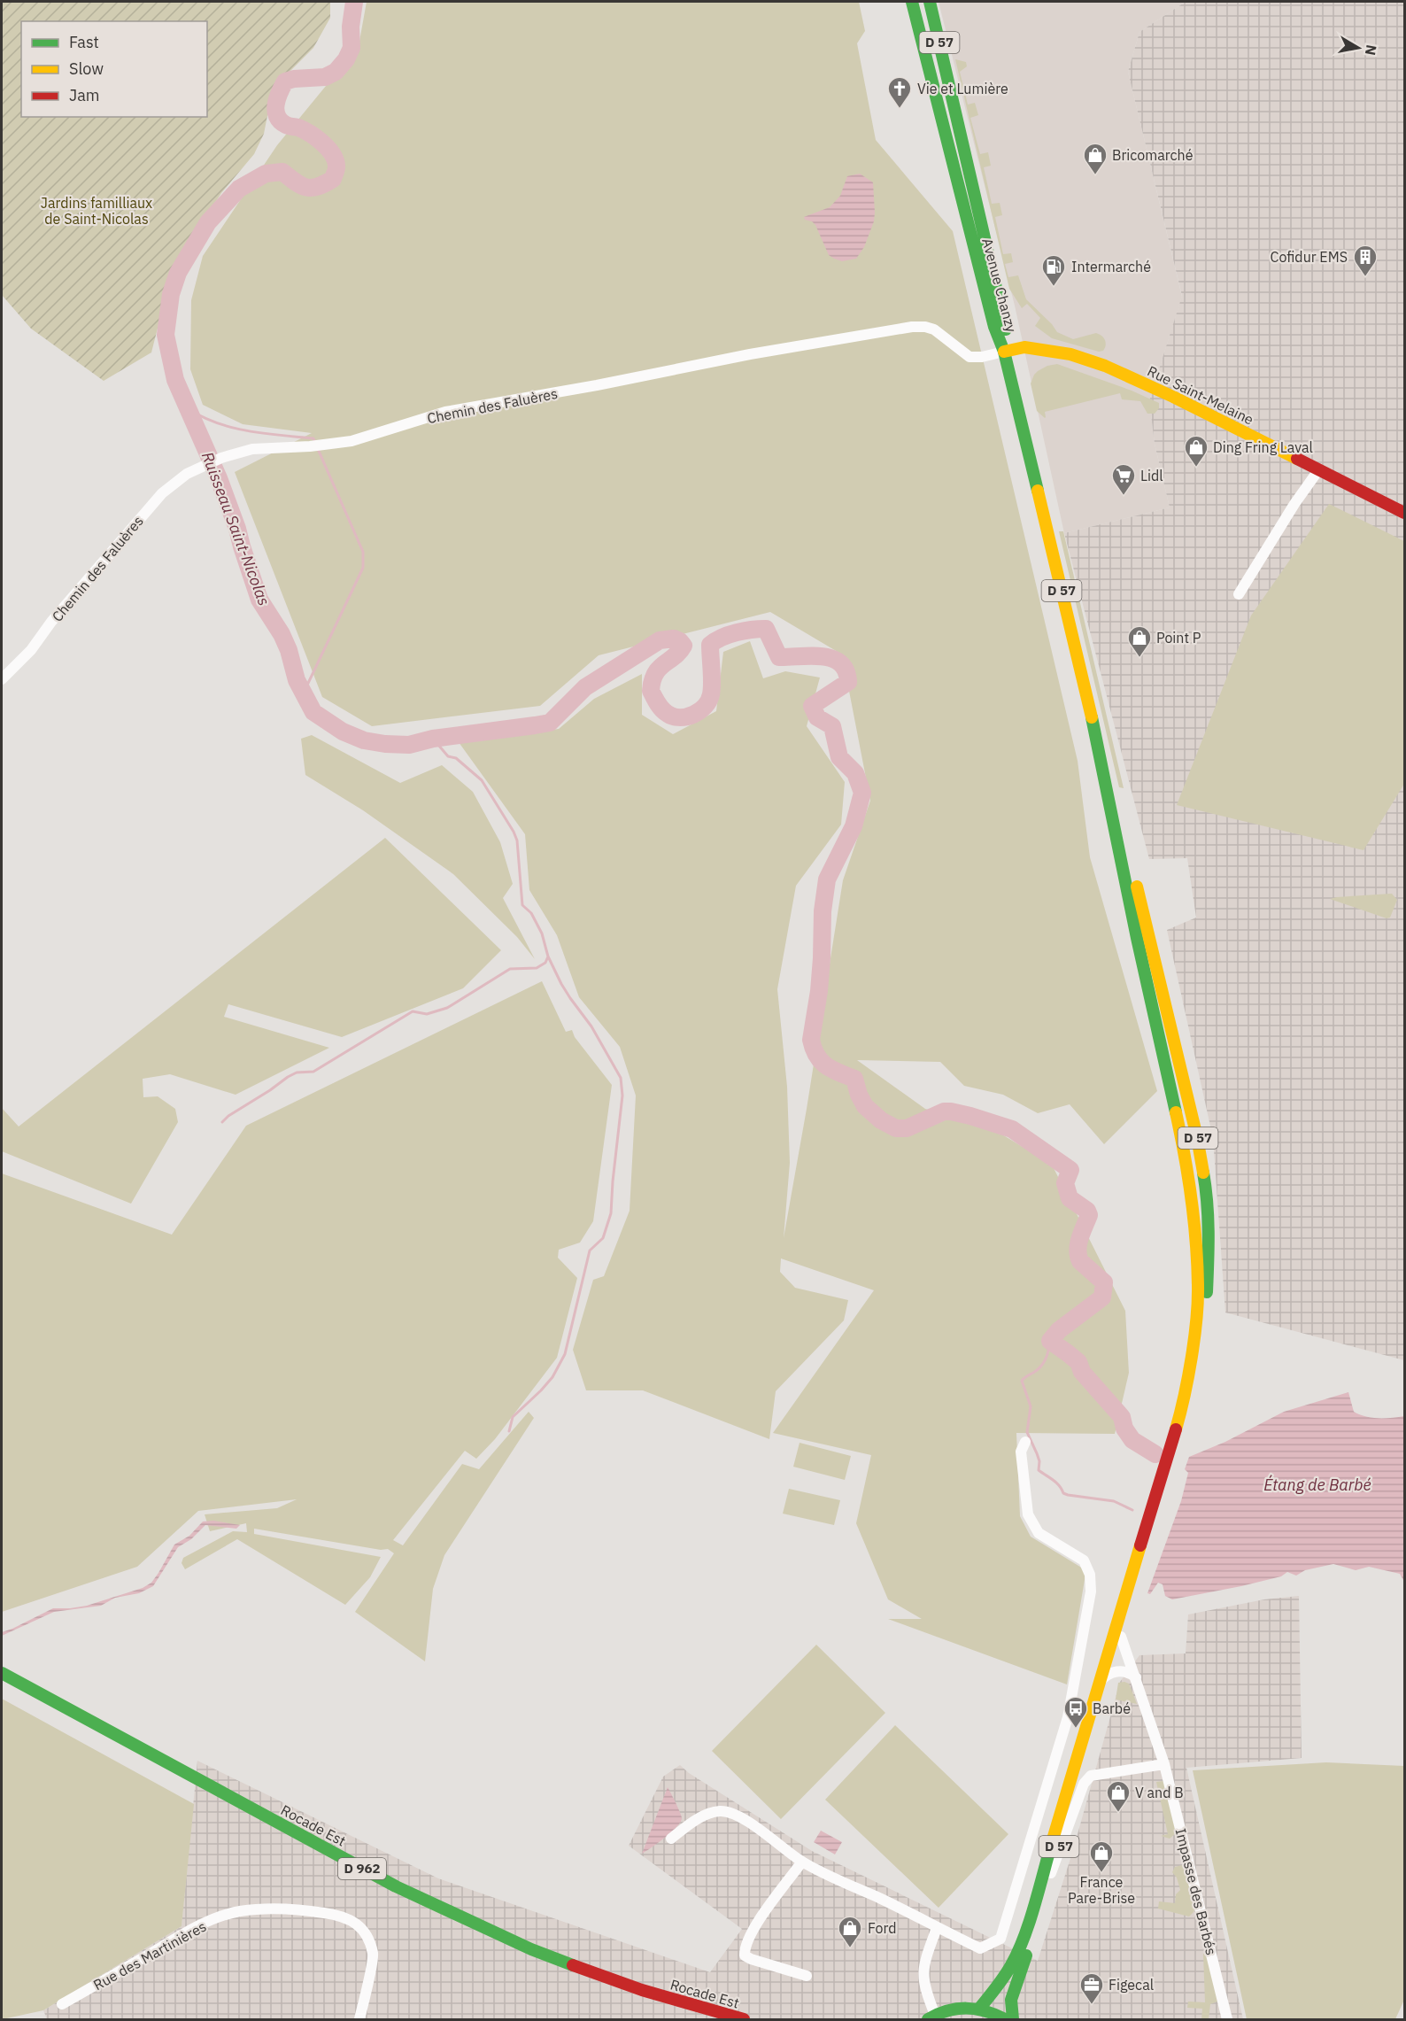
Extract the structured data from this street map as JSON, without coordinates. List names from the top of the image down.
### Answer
{
  "streets": {
    "main road": [
      "D 57",
      "Avenue Chanzy",
      "Rue Saint-Melaine",
      "Rocade Est",
      "D 962"
    ],
    "street": ["Chemin des Faluères", "Impasse des Barbés", "Rue des Martinières"]
  },
  "crossings": [
    ["D 57", "Avenue Chanzy"],
    ["D 57", "Rue Saint-Melaine"],
    ["D 57", "Chemin des Faluères"],
    ["D 57", "Impasse des Barbés"],
    ["Avenue Chanzy", "Rue Saint-Melaine"],
    ["Avenue Chanzy", "Chemin des Faluères"],
    ["Rue Saint-Melaine", "Chemin des Faluères"]
  ],
  "water": ["Ruisseau Saint-Nicolas", "Étang de Barbé"],
  "parks": ["Jardins familliaux de Saint-Nicolas"],
  "places": {
    "church": ["Vie et Lumière"],
    "shop": [
      "Bricomarché",
      "Ding Fring Laval",
      "Point P",
      "V and B",
      "France Pare-Brise",
      "Ford"
    ],
    "building": ["Cofidur EMS"],
    "fuel station": ["Intermarché"],
    "supermarket": ["Lidl"],
    "bus stop": ["Barbé"],
    "office": ["Figecal"]
  },
  "legend": ["Fast", "Slow", "Jam"],
  "north": "right"
}
